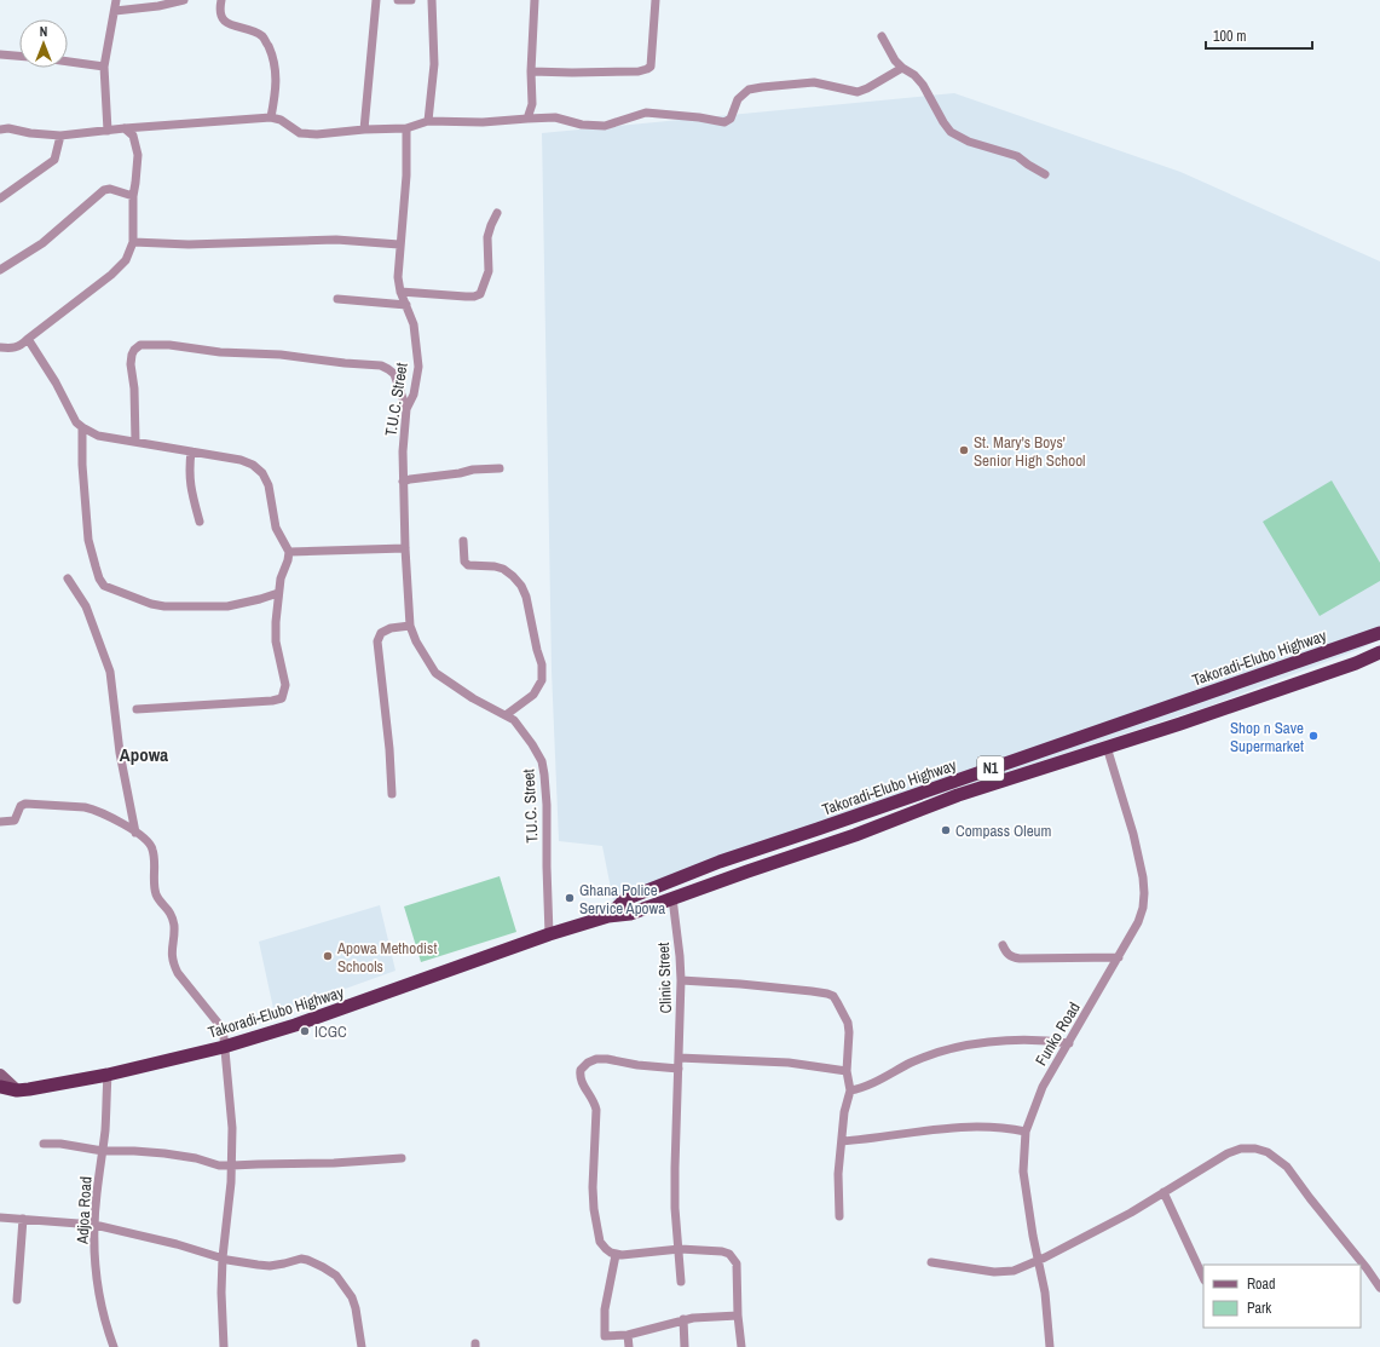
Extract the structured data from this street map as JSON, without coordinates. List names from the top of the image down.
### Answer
{
  "streets": {
    "highway": ["Takoradi-Elubo Highway", "N1"],
    "street": [
      "T.U.C. Street",
      "Clinic Street",
      "Funko Road",
      "Adjoa Road"
    ]
  },
  "crossings": [
    ["T.U.C. Street", "Takoradi-Elubo Highway"],
    ["Takoradi-Elubo Highway", "Clinic Street"],
    ["Takoradi-Elubo Highway", "Funko Road"],
    ["Takoradi-Elubo Highway", "Adjoa Road"]
  ],
  "districts": ["Apowa"],
  "places": [
    "St. Mary's Boys' Senior High School",
    "Shop n Save Supermarket",
    "Compass Oleum",
    "Ghana Police Service Apowa",
    "Apowa Methodist Schools",
    "ICGC"
  ],
  "legend": ["Road", "Park"],
  "scale_bar": "100 m",
  "north": "top"
}
